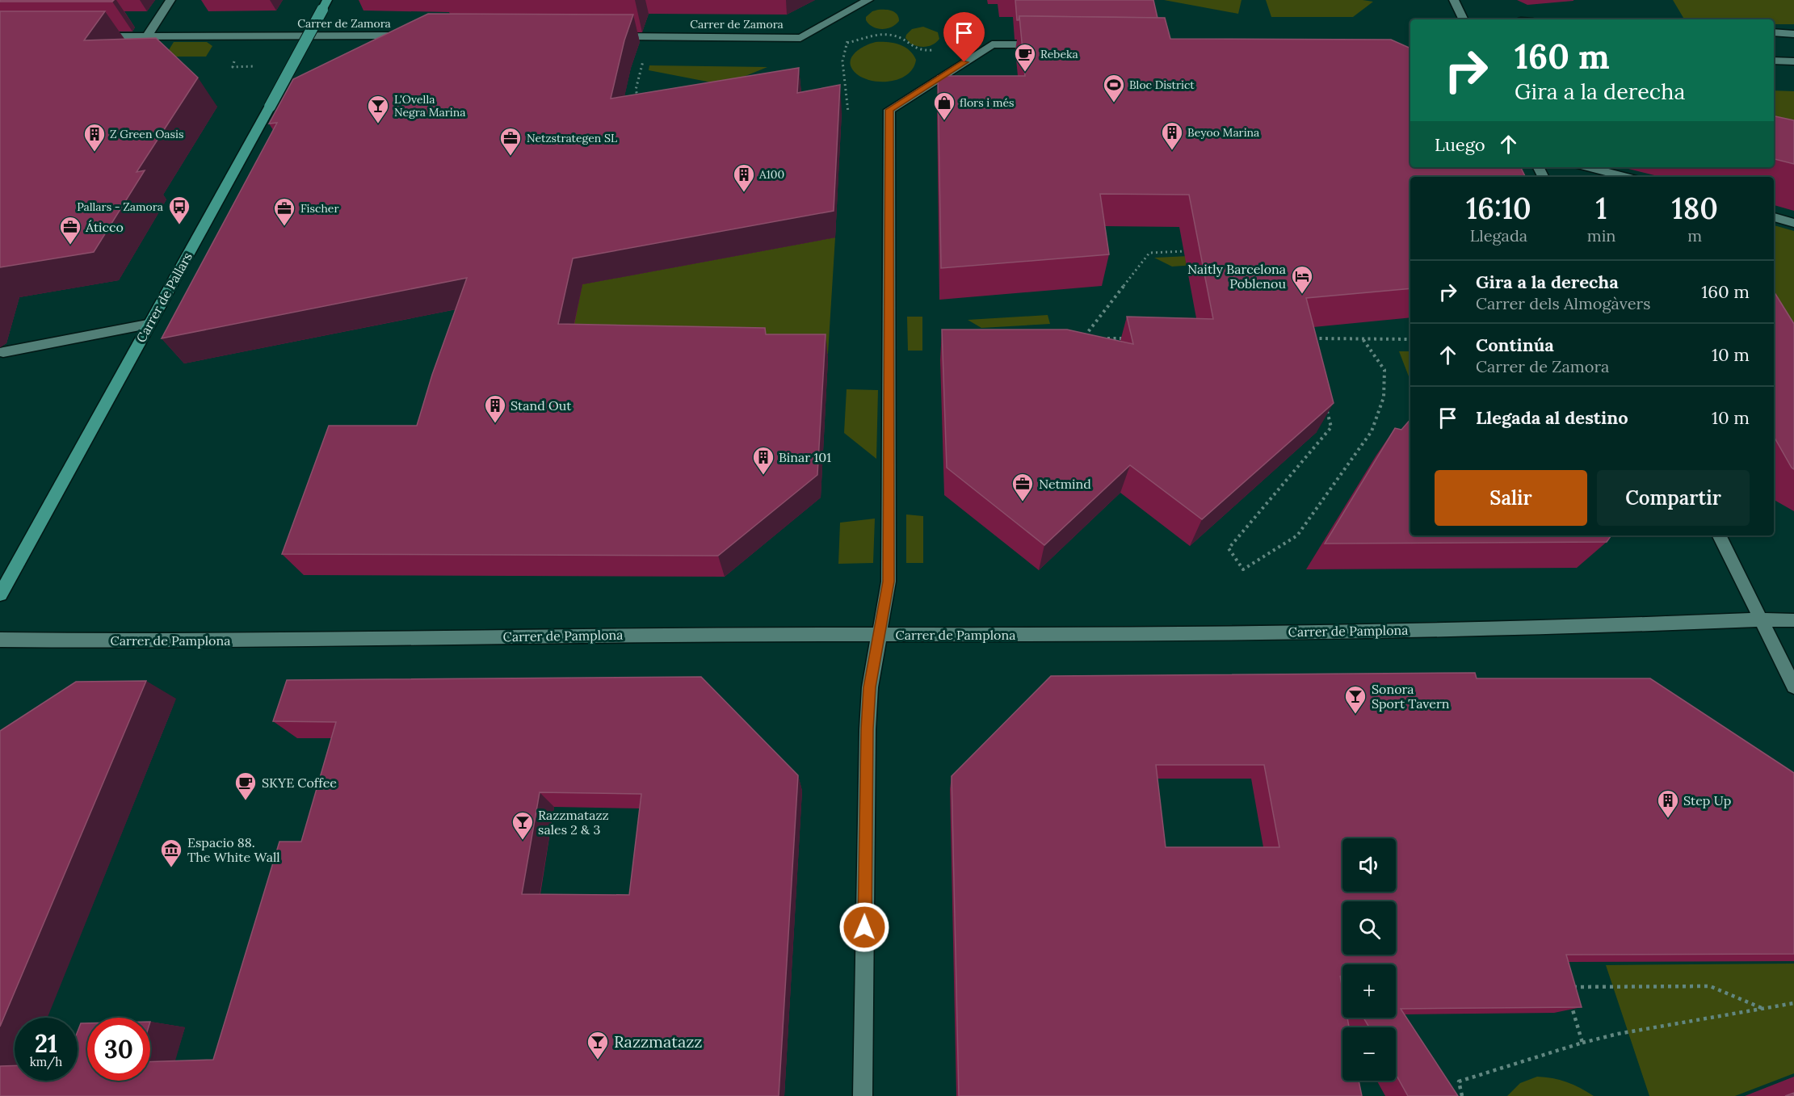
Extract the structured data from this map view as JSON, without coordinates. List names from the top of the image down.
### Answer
{
  "streets": {
    "main road": ["Carrer de Pallars"],
    "street": ["Carrer de Zamora", "Carrer de Pamplona"]
  },
  "places": {
    "cafe": ["Rebeka", "SKYE Coffee"],
    "sports": ["Bloc District"],
    "shop": ["flors i més"],
    "bar": [
      "L'Ovella Negra Marina",
      "Sonora Sport Tavern",
      "Razzmatazz sales 2 & 3",
      "Razzmatazz"
    ],
    "building": [
      "Beyoo Marina",
      "Z Green Oasis",
      "A100",
      "Stand Out",
      "Binar 101",
      "Step Up"
    ],
    "office": [
      "Netzstrategen SL",
      "Fischer",
      "Áticco",
      "Netmind"
    ],
    "bus stop": ["Pallars - Zamora"],
    "hotel": ["Naitly Barcelona Poblenou"],
    "museum": ["Espacio 88. The White Wall"]
  },
  "page": {
    "turn": ["160 m", "Gira a la derecha"],
    "then": "Luego",
    "eta": [
      "16:10",
      "Llegada",
      "1",
      "min",
      "180",
      "m"
    ],
    "list": [
      {
        "name": "Gira a la derecha",
        "note": "Carrer dels Almogàvers",
        "value": "160 m"
      },
      {
        "name": "Continúa",
        "note": "Carrer de Zamora",
        "value": "10 m"
      },
      {
        "name": "Llegada al destino",
        "value": "10 m"
      }
    ],
    "buttons": ["Salir", "Compartir"],
    "map_buttons": ["+", "−"],
    "speed": "21 km/h",
    "limit": "30"
  }
}
